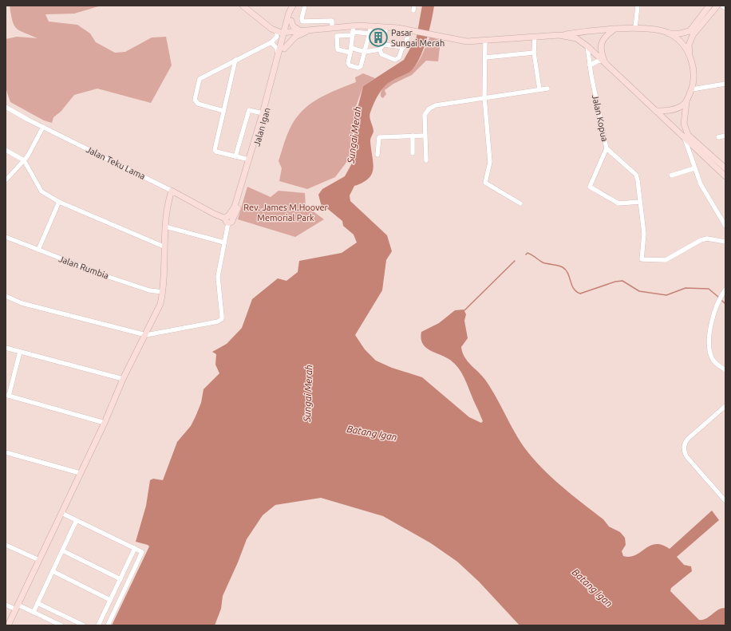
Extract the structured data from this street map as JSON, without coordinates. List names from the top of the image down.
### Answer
{
  "streets": {
    "street": [
      "Jalan Kopua",
      "Jalan Igan",
      "Jalan Teku Lama",
      "Jalan Rumbia"
    ]
  },
  "crossings": [
    ["Jalan Igan", "Jalan Teku Lama"]
  ],
  "water": ["Sungai Merah", "Batang Igan"],
  "parks": ["Rev. James M.Hoover Memorial Park"],
  "places": {
    "building": ["Pasar Sungai Merah"]
  }
}
